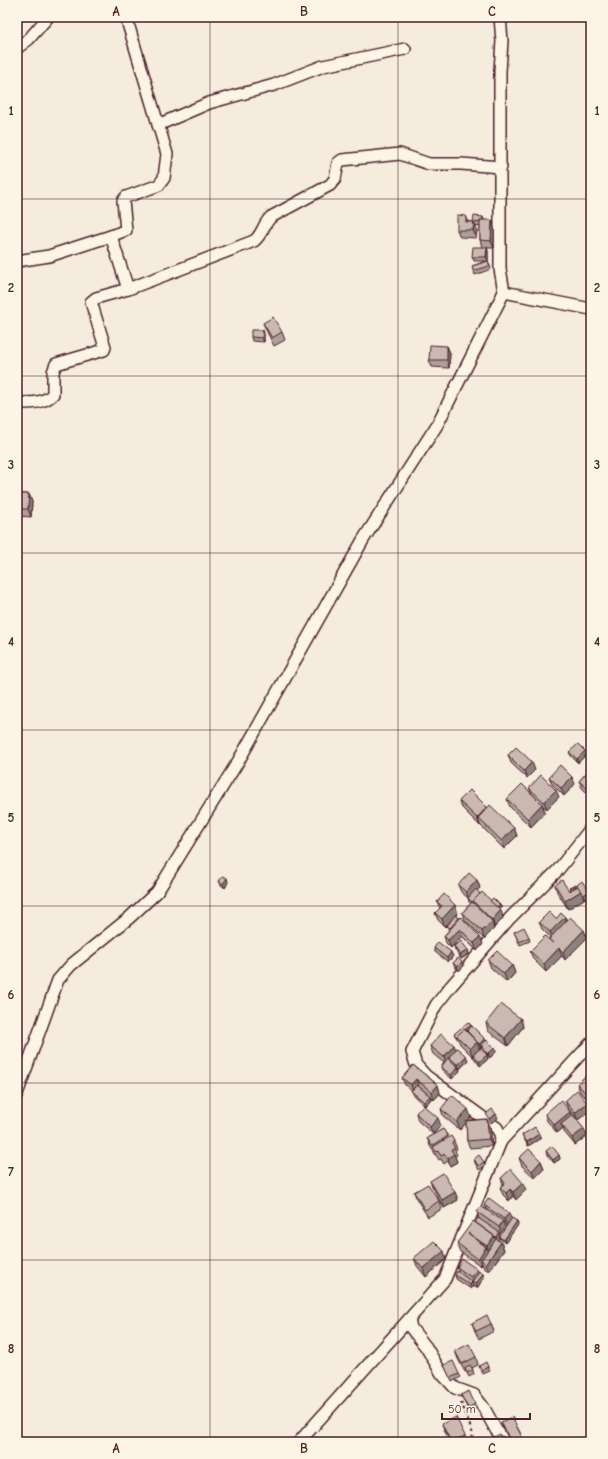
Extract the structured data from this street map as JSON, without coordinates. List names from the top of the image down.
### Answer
{
  "scale_bar": "50 m",
  "grid": {
    "columns": ["A", "B", "C"],
    "rows": [
      "1",
      "2",
      "3",
      "4",
      "5",
      "6",
      "7",
      "8"
    ]
  }
}
